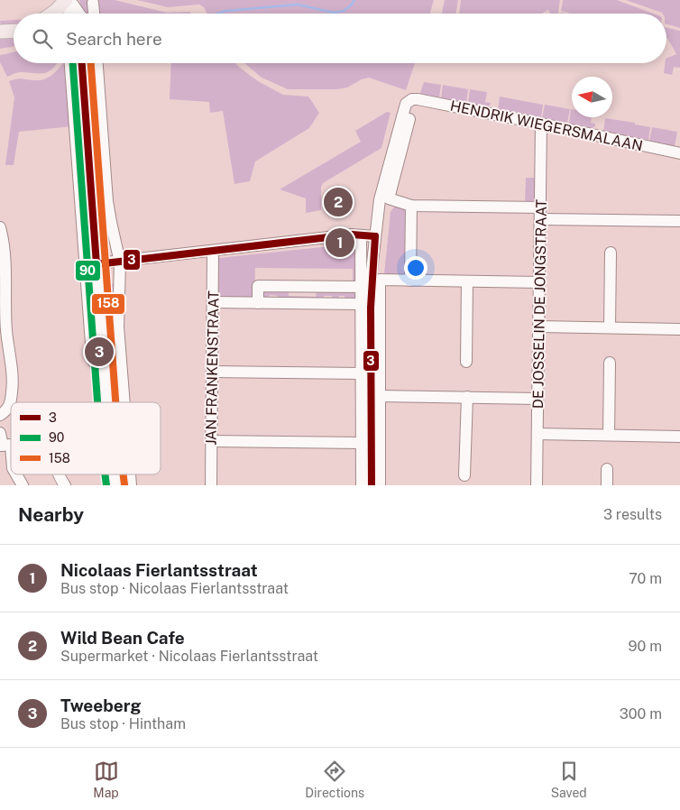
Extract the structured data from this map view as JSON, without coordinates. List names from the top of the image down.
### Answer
{
  "streets": {
    "street": ["HENDRIK WIEGERSMALAAN", "DE JOSSELIN DE JONGSTRAAT", "JAN FRANKENSTRAAT"]
  },
  "crossings": [
    ["HENDRIK WIEGERSMALAAN", "DE JOSSELIN DE JONGSTRAAT"]
  ],
  "lines": ["transit line 3", "transit line 90", "transit line 158"],
  "legend": ["3", "90", "158"],
  "north": "left",
  "page": {
    "search": "Search here",
    "pins": ["2", "1", "3"],
    "heading": ["Nearby", "3 results"],
    "list": [
      {
        "mark": "1",
        "name": "Nicolaas Fierlantsstraat",
        "note": "Bus stop · Nicolaas Fierlantsstraat",
        "value": "70 m"
      },
      {
        "mark": "2",
        "name": "Wild Bean Cafe",
        "note": "Supermarket · Nicolaas Fierlantsstraat",
        "value": "90 m"
      },
      {
        "mark": "3",
        "name": "Tweeberg",
        "note": "Bus stop · Hintham",
        "value": "300 m"
      }
    ],
    "nav": ["Map", "Directions", "Saved"]
  }
}
